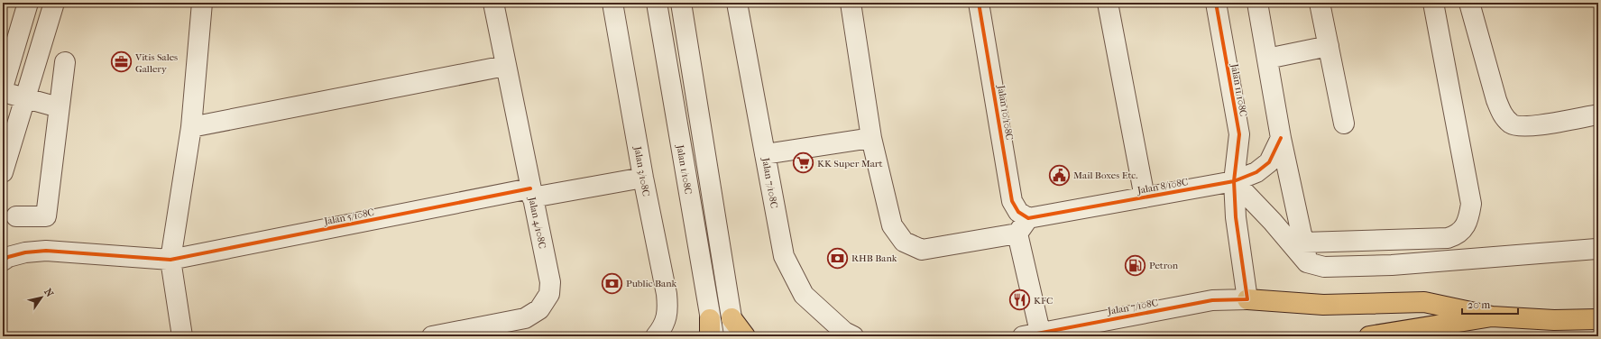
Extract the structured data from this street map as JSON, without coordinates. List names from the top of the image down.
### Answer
{
  "streets": {
    "street": [
      "Jalan 11/108C",
      "Jalan 10/108C",
      "Jalan 1/108C",
      "Jalan 3/108C",
      "Jalan 7/108C",
      "Jalan 8/108C",
      "Jalan 5/108C",
      "Jalan 4/108C"
    ]
  },
  "crossings": [
    ["Jalan 11/108C", "Jalan 7/108C"],
    ["Jalan 11/108C", "Jalan 8/108C"],
    ["Jalan 10/108C", "Jalan 8/108C"],
    ["Jalan 3/108C", "Jalan 5/108C"],
    ["Jalan 5/108C", "Jalan 4/108C"]
  ],
  "places": {
    "office": ["Vitis Sales Gallery"],
    "supermarket": ["KK Super Mart"],
    "public building": ["Mail Boxes Etc."],
    "bank": ["RHB Bank", "Public Bank"],
    "fuel station": ["Petron"],
    "restaurant": ["KFC"]
  },
  "scale_bar": "20 m",
  "north": "top right"
}
